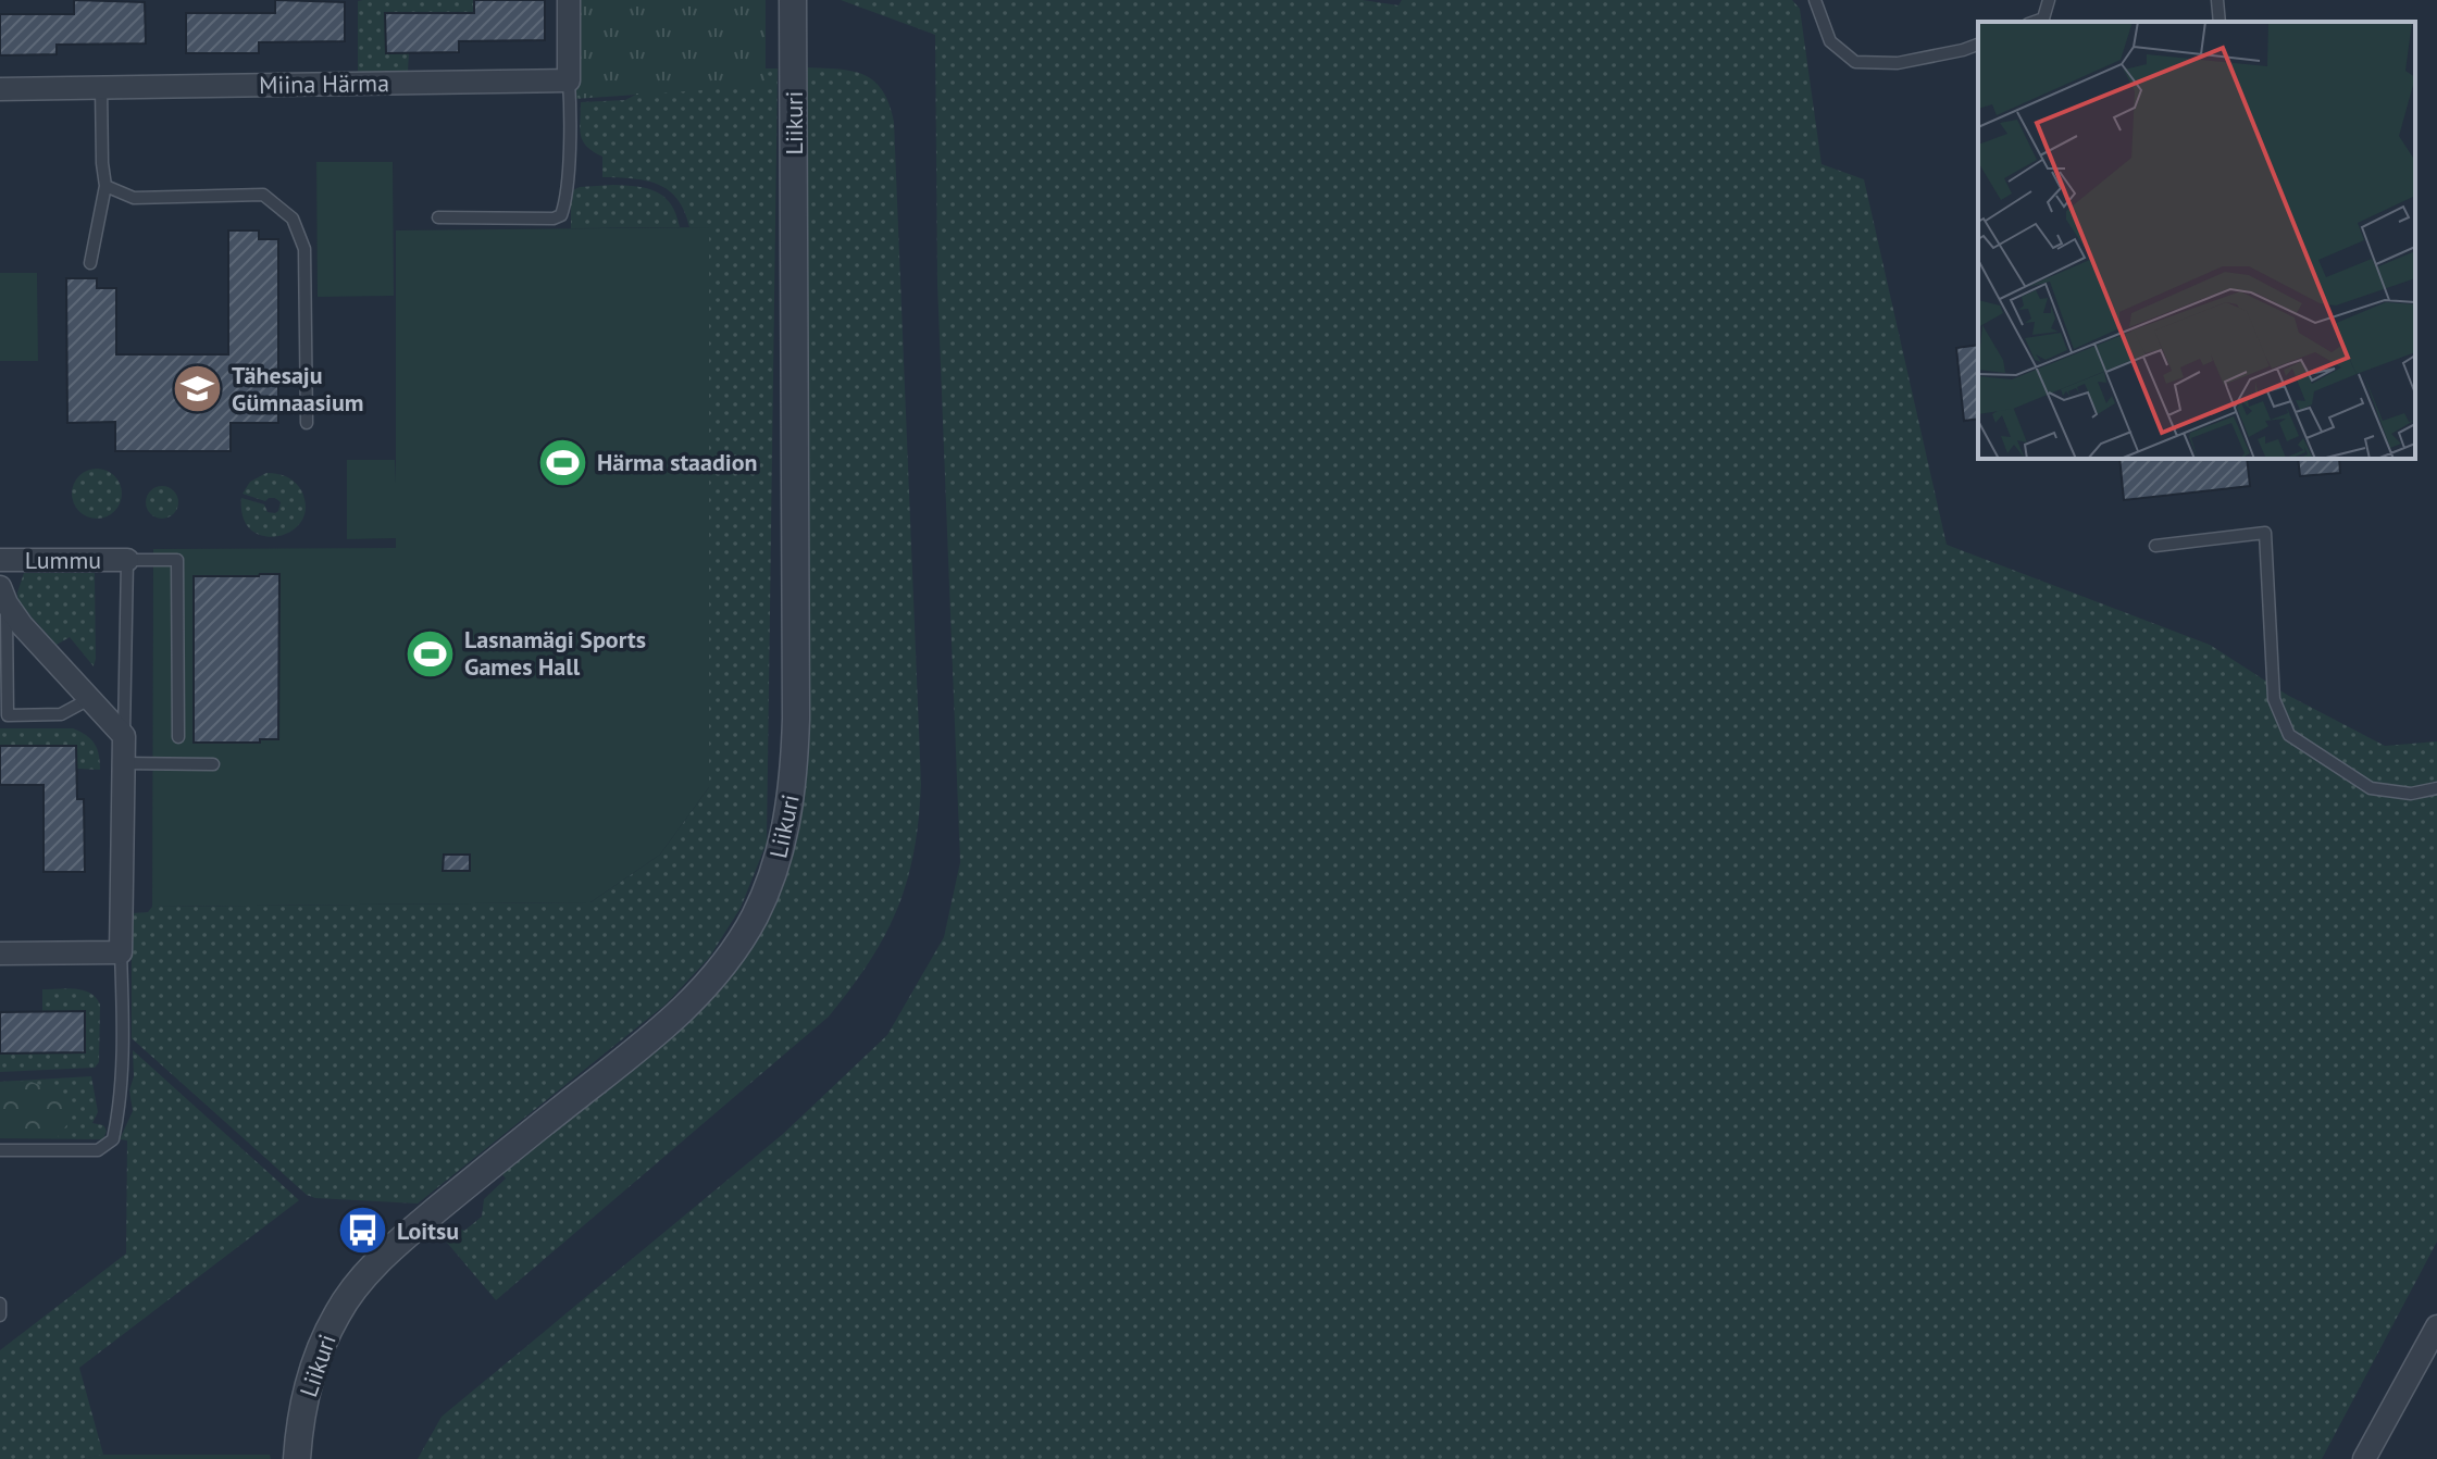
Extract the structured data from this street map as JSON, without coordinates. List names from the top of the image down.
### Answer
{
  "streets": {
    "street": ["Miina Härma", "Liikuri", "Lummu"]
  },
  "places": {
    "school or university": ["Tähesaju Gümnaasium"],
    "sports": ["Härma staadion", "Lasnamägi Sports Games Hall"],
    "bus stop": ["Loitsu"]
  }
}
